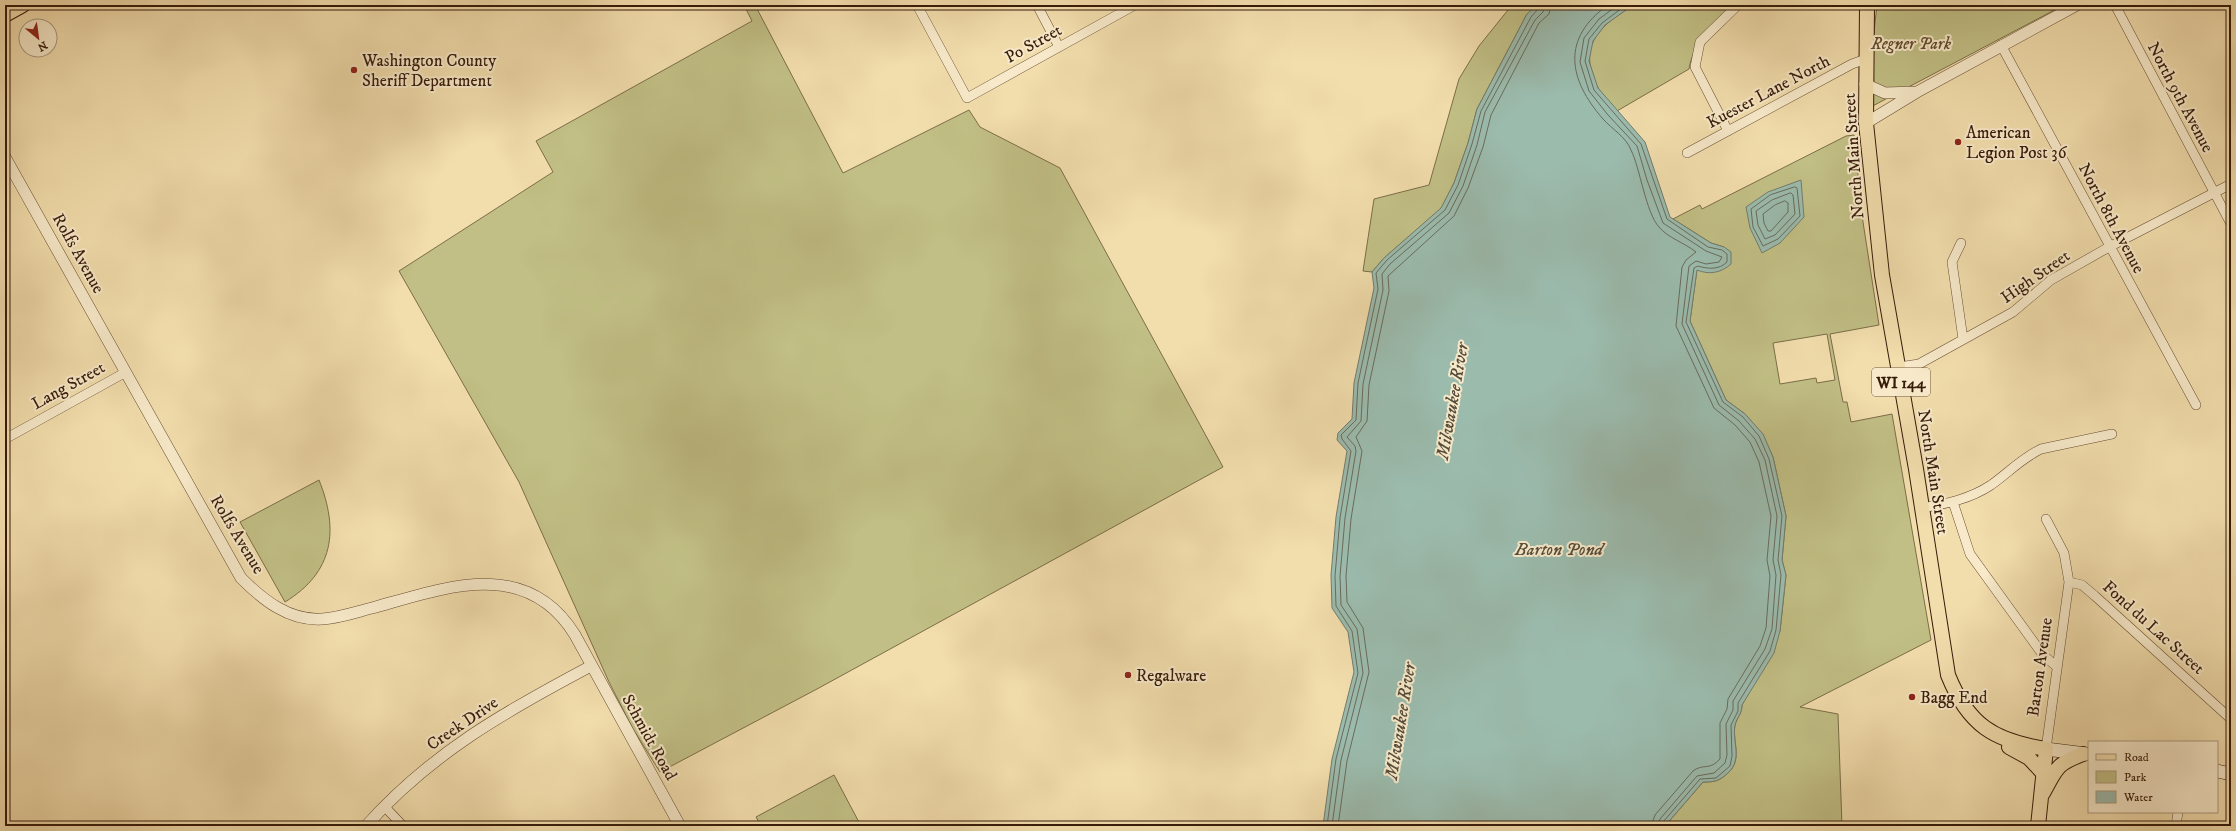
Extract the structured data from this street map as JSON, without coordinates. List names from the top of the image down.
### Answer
{
  "streets": {
    "main road": ["North Main Street", "WI 144", "Barton Avenue"],
    "street": [
      "Po Street",
      "Kuester Lane North",
      "North 9th Avenue",
      "North 8th Avenue",
      "Rolfs Avenue",
      "High Street",
      "Lang Street",
      "Fond du Lac Street",
      "Creek Drive",
      "Schmidt Road"
    ]
  },
  "crossings": [
    ["Kuester Lane North", "North Main Street"],
    ["North 9th Avenue", "High Street"],
    ["North Main Street", "High Street"],
    ["North Main Street", "Barton Avenue"],
    ["North 8th Avenue", "High Street"],
    ["Rolfs Avenue", "Lang Street"],
    ["Rolfs Avenue", "Creek Drive"],
    ["Rolfs Avenue", "Schmidt Road"],
    ["Fond du Lac Street", "Barton Avenue"],
    ["Creek Drive", "Schmidt Road"]
  ],
  "water": ["Milwaukee River", "Barton Pond"],
  "parks": ["Regner Park"],
  "places": [
    "Washington County Sheriff Department",
    "American Legion Post 36",
    "Regalware",
    "Bagg End"
  ],
  "legend": ["Road", "Park", "Water"],
  "north": "bottom right"
}
